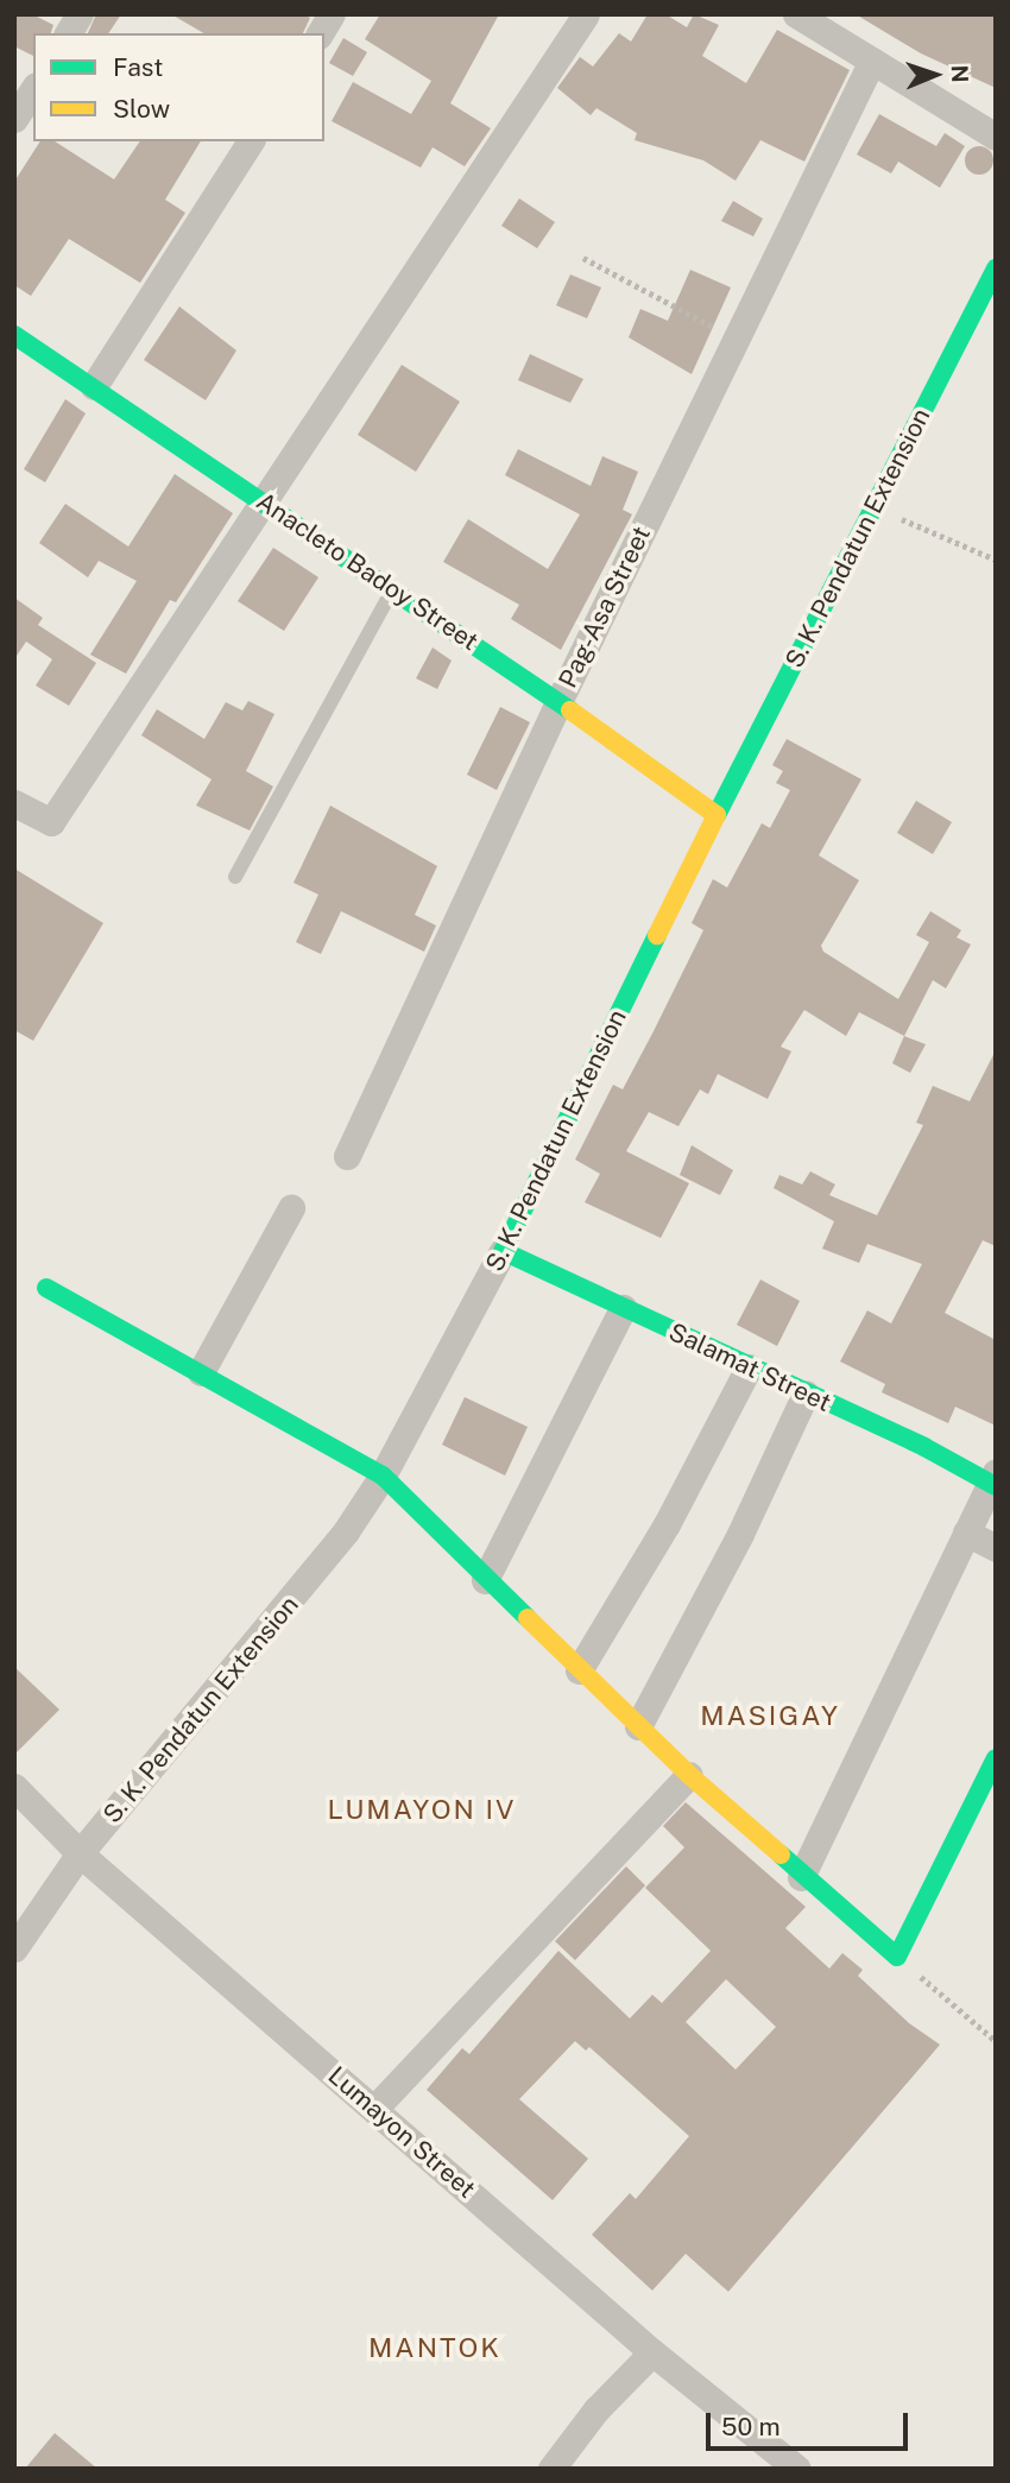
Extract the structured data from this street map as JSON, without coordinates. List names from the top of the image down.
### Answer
{
  "streets": {
    "street": [
      "S. K. Pendatun Extension",
      "Anacleto Badoy Street",
      "Pag-Asa Street",
      "Salamat Street",
      "Lumayon Street"
    ]
  },
  "crossings": [
    ["S. K. Pendatun Extension", "Anacleto Badoy Street"],
    ["S. K. Pendatun Extension", "Salamat Street"],
    ["S. K. Pendatun Extension", "Lumayon Street"],
    ["Anacleto Badoy Street", "Pag-Asa Street"]
  ],
  "districts": ["MASIGAY", "LUMAYON IV", "MANTOK"],
  "legend": ["Fast", "Slow"],
  "scale_bar": "50 m",
  "north": "right"
}
